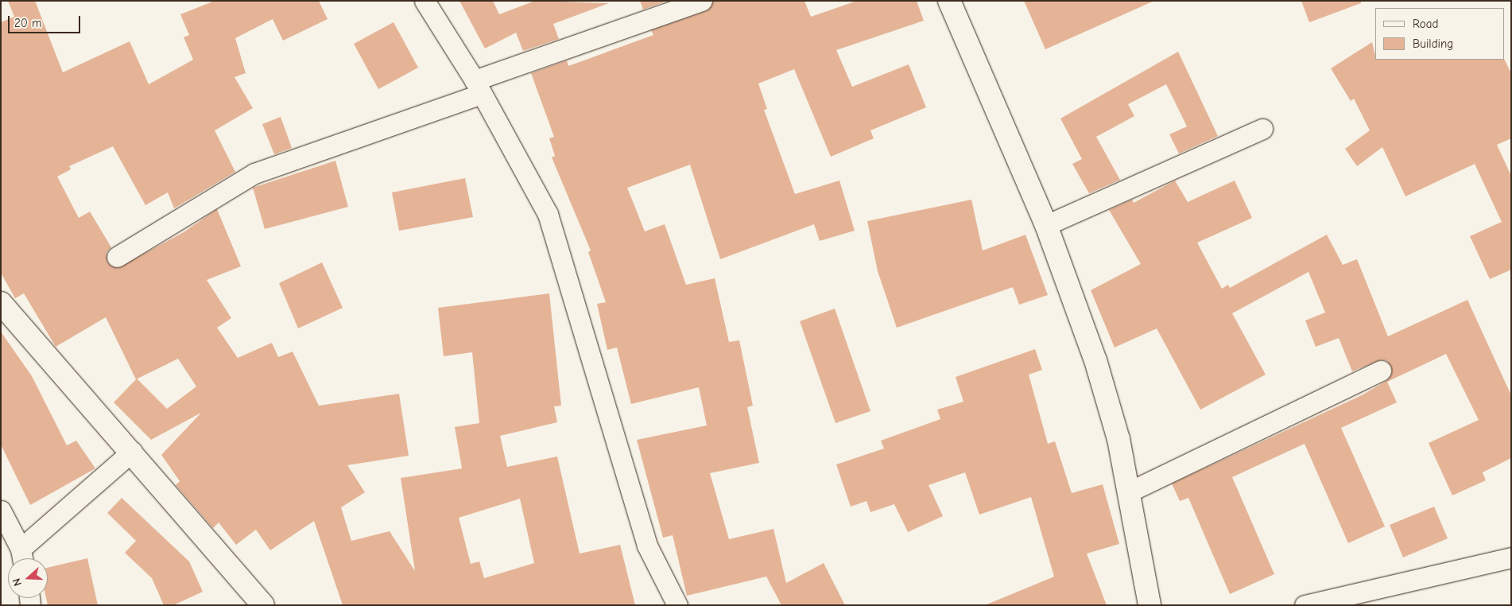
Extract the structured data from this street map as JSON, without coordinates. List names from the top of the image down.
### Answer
{
  "legend": ["Road", "Building"],
  "scale_bar": "20 m",
  "north": "left"
}
